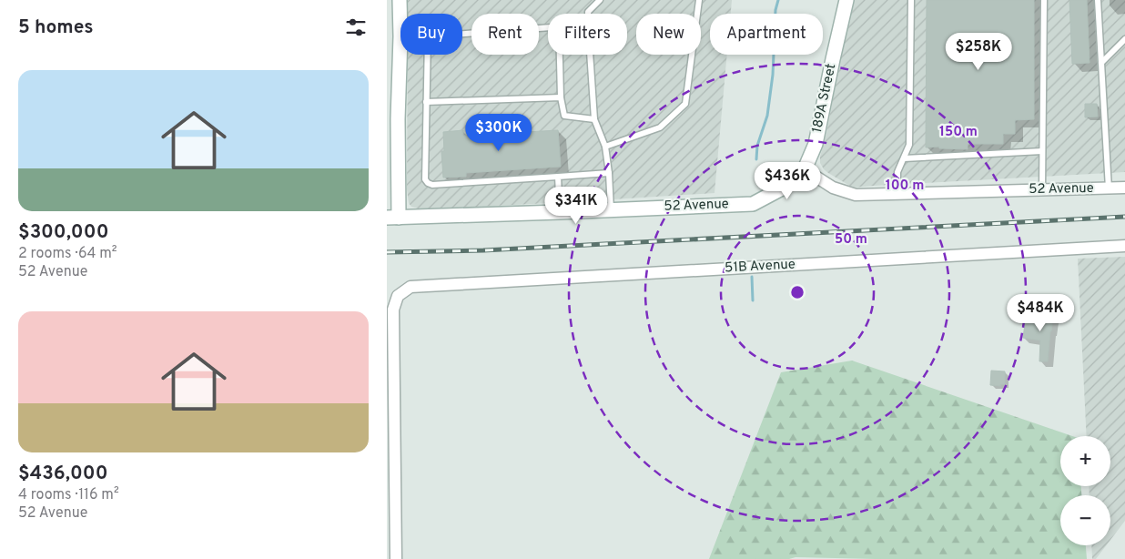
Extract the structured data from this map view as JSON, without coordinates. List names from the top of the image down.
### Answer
{
  "streets": {
    "street": ["189A Street", "52 Avenue", "51B Avenue"]
  },
  "crossings": [
    ["189A Street", "52 Avenue"]
  ],
  "page": {
    "heading": "5 homes",
    "chip": [
      "Buy",
      "Rent",
      "Filters",
      "New",
      "Apartment"
    ],
    "price": [
      "$258K",
      "$300K",
      "$436K",
      "$341K",
      "$484K"
    ],
    "list": [
      {
        "name": "$300,000",
        "note": "2 rooms · 64 m² · 52 Avenue"
      },
      {
        "name": "$436,000",
        "note": "4 rooms · 116 m² · 52 Avenue"
      }
    ],
    "map_buttons": ["+", "−"]
  },
  "rings": ["150 m", "100 m", "50 m"]
}
